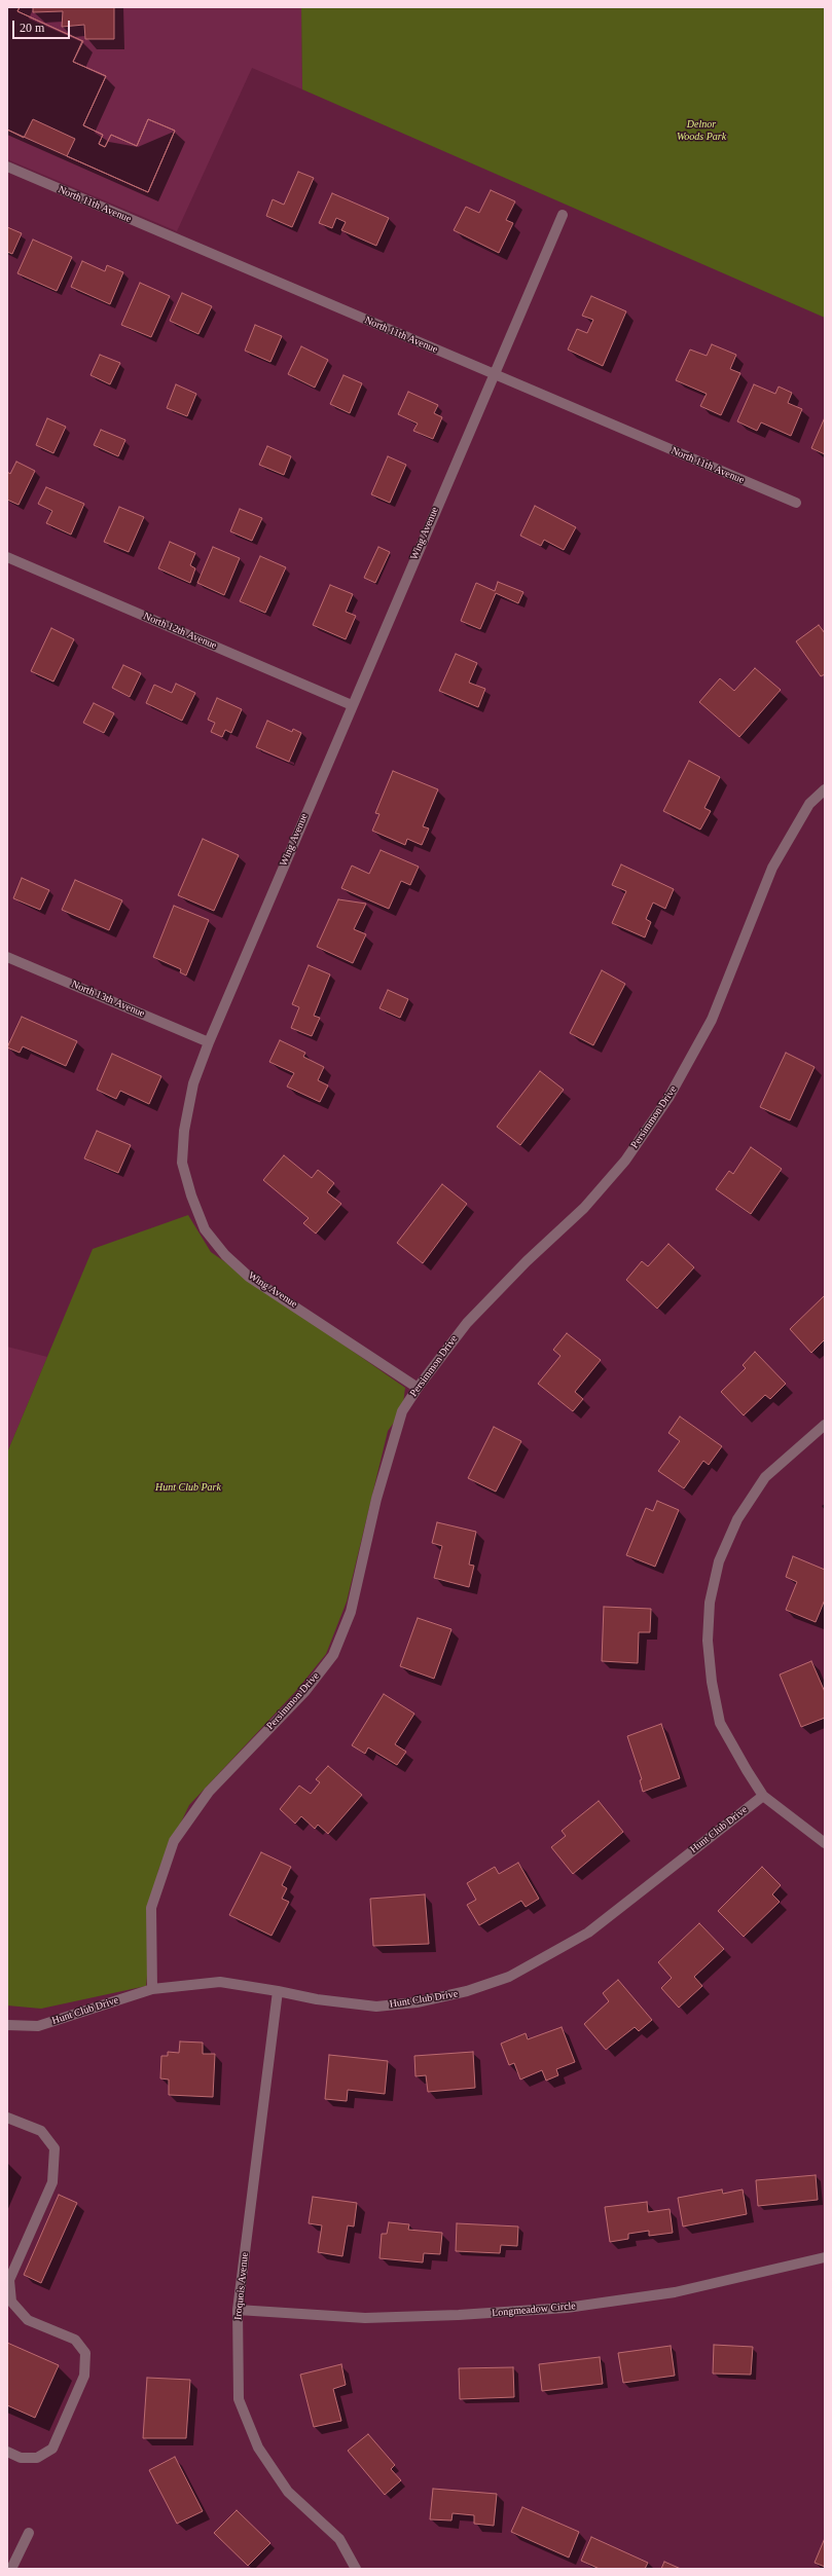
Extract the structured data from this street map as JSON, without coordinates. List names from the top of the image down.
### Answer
{
  "streets": {
    "street": [
      "North 11th Avenue",
      "Wing Avenue",
      "North 12th Avenue",
      "North 13th Avenue",
      "Persimmon Drive",
      "Hunt Club Drive",
      "Iroquois Avenue",
      "Longmeadow Circle"
    ]
  },
  "crossings": [
    ["North 11th Avenue", "Wing Avenue"],
    ["Wing Avenue", "North 12th Avenue"],
    ["Wing Avenue", "North 13th Avenue"],
    ["Wing Avenue", "Persimmon Drive"],
    ["Persimmon Drive", "Hunt Club Drive"],
    ["Hunt Club Drive", "Iroquois Avenue"],
    ["Iroquois Avenue", "Longmeadow Circle"]
  ],
  "parks": ["Delnor Woods Park", "Hunt Club Park"],
  "scale_bar": "20 m"
}
